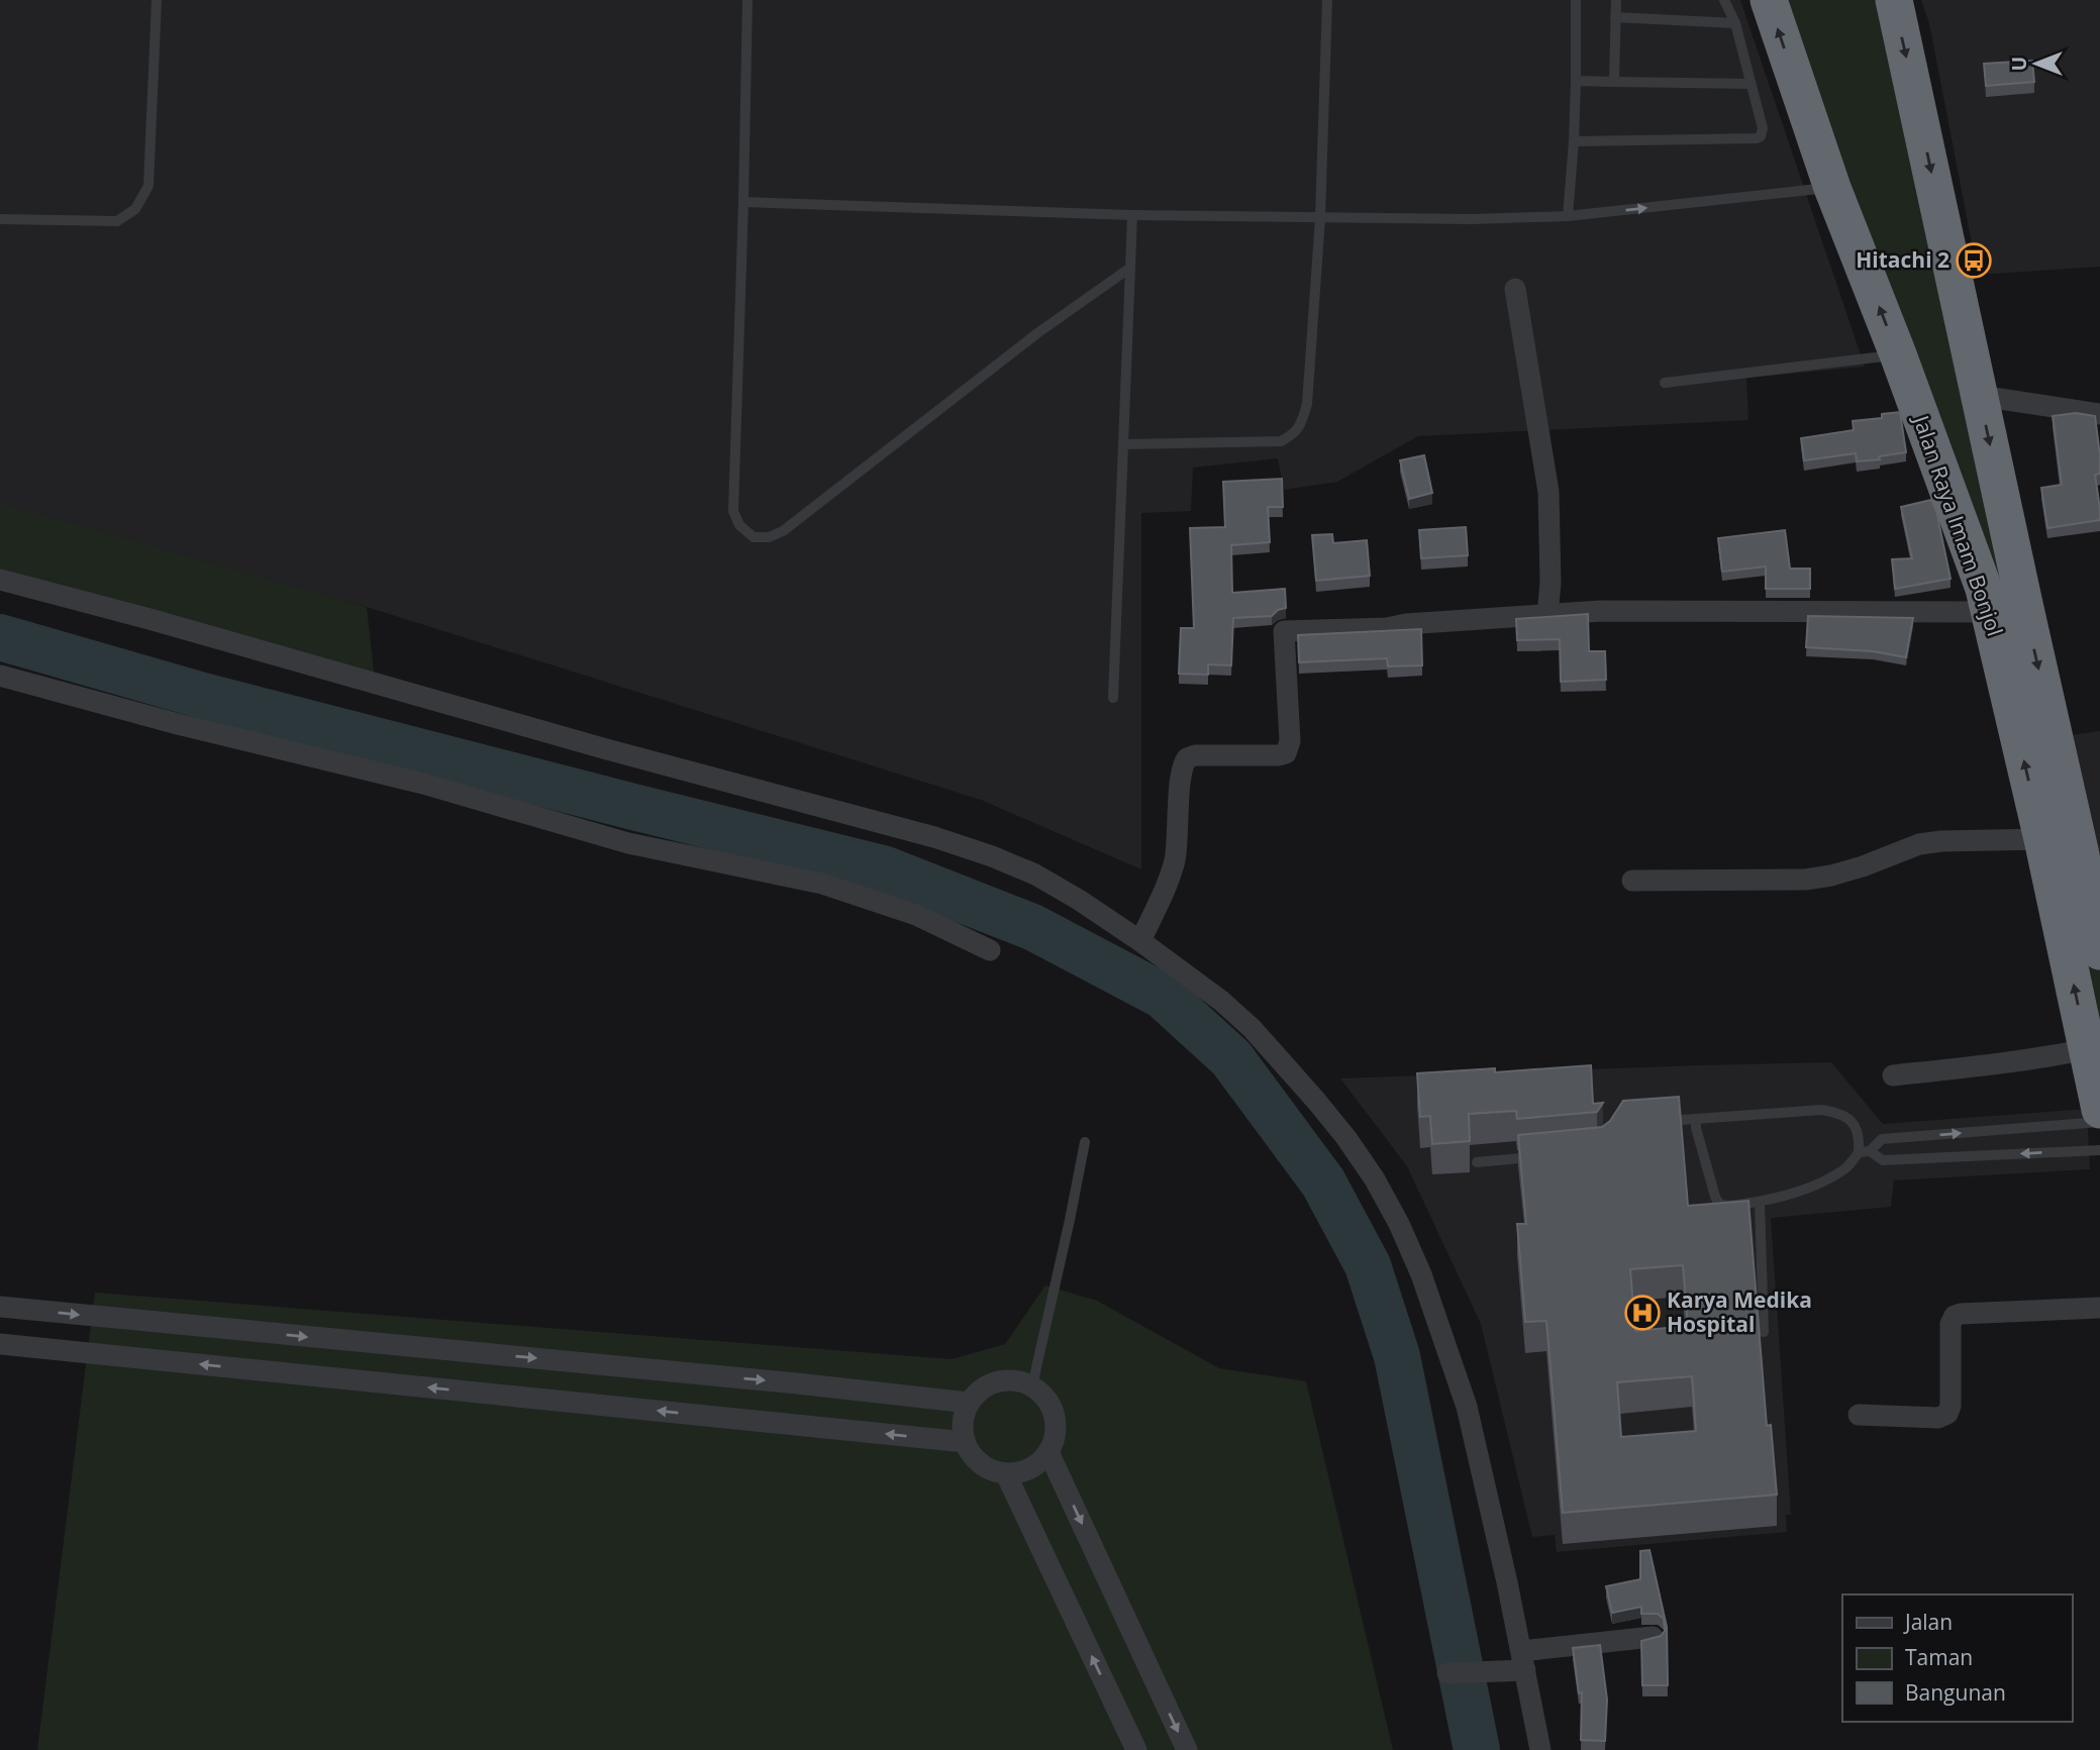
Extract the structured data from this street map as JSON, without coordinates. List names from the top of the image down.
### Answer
{
  "streets": {
    "highway": ["Jalan Raya Imam Bonjol"]
  },
  "places": {
    "bus stop": ["Hitachi 2"],
    "hospital": ["Karya Medika Hospital"]
  },
  "legend": ["Jalan", "Taman", "Bangunan"],
  "north": "left"
}
